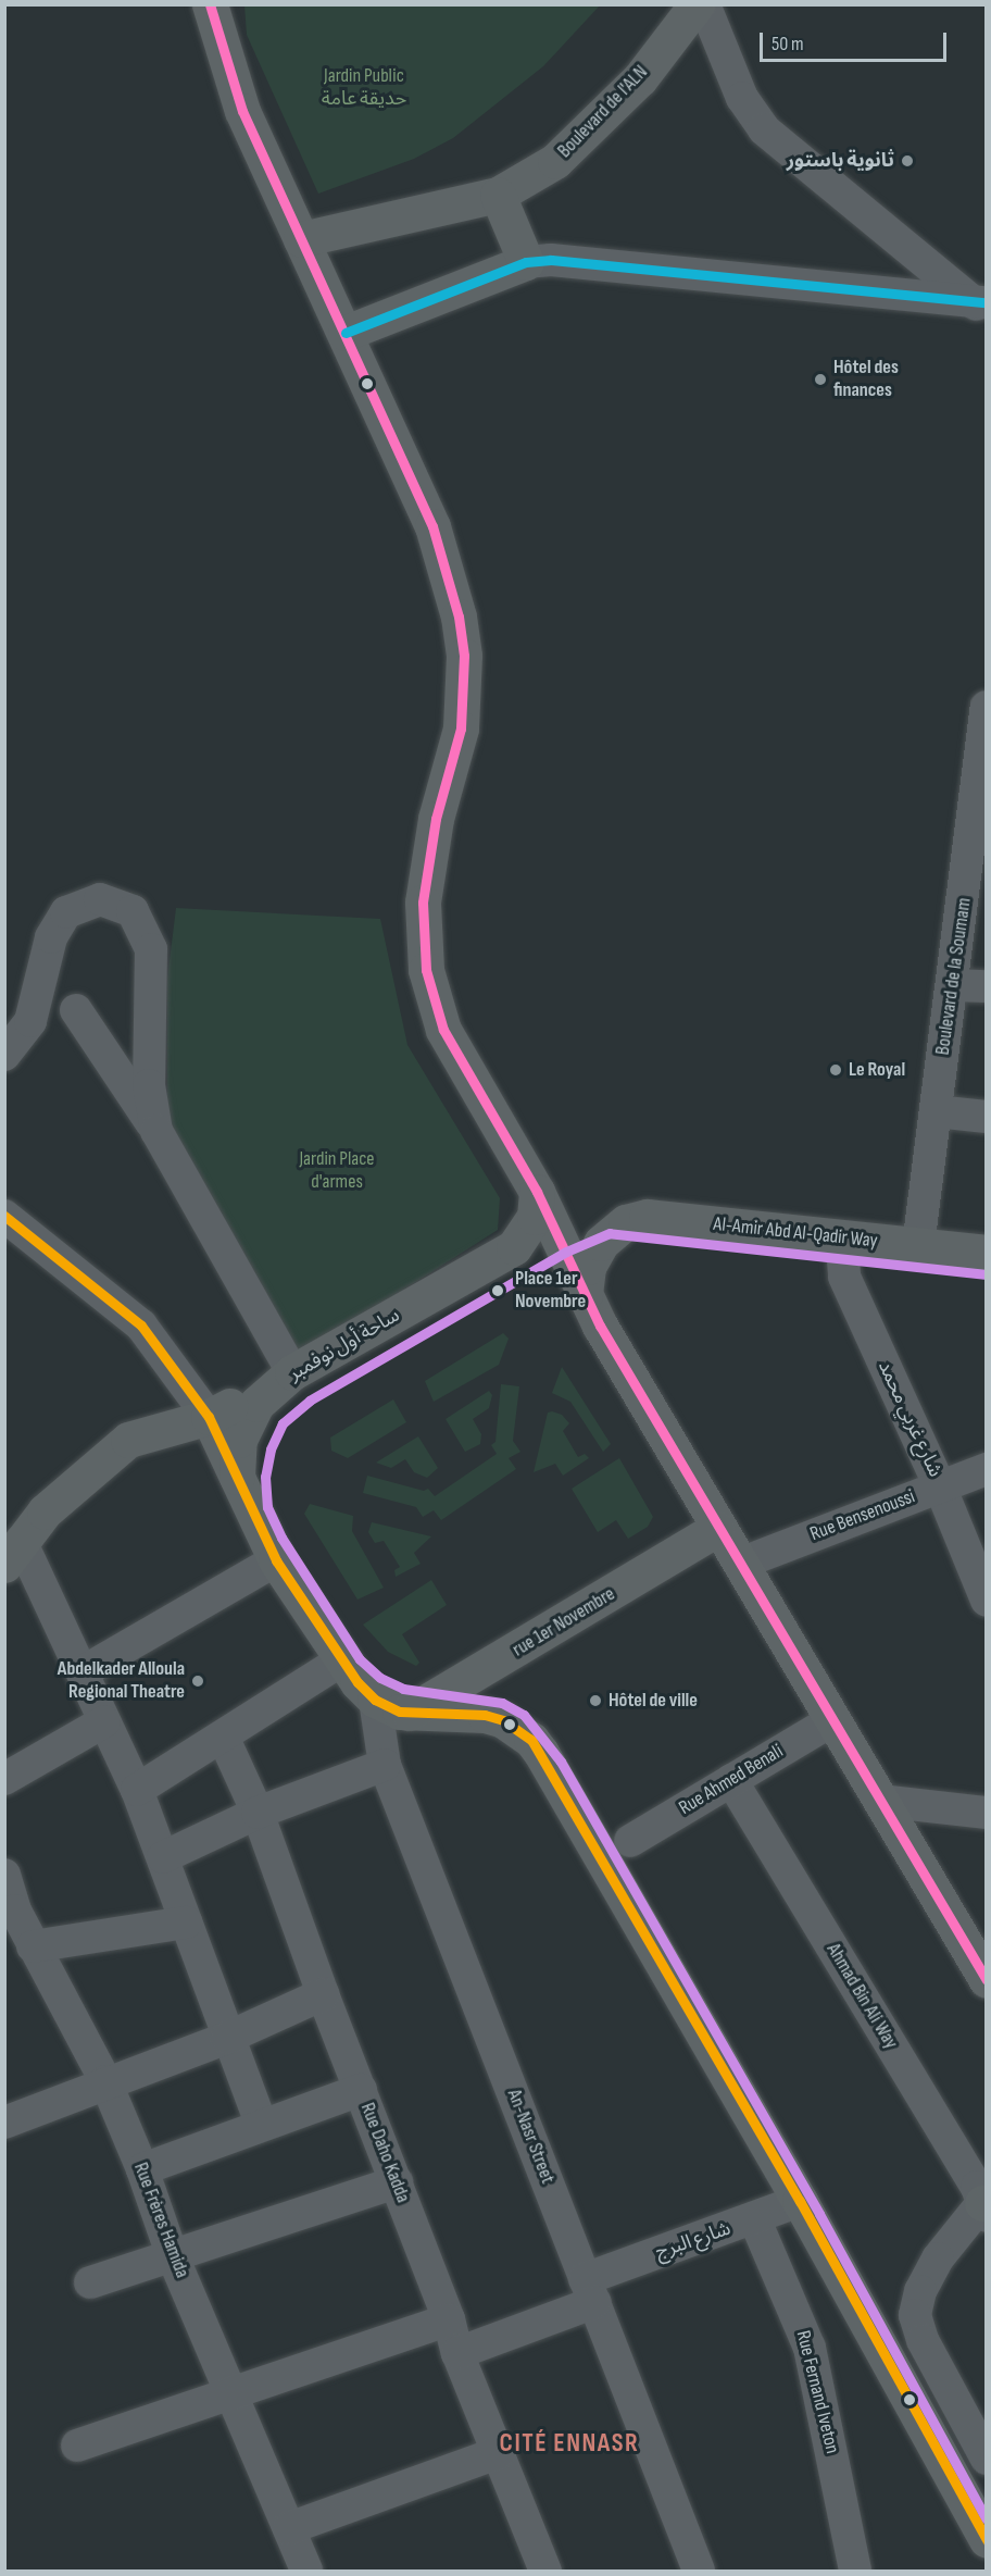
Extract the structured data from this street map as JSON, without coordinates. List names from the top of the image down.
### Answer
{
  "streets": {
    "main road": [
      "Boulevard de l'ALN",
      "Al-Amir Abd Al-Qadir Way",
      "ساحة أول نوفمبر",
      "rue 1er Novembre"
    ],
    "street": [
      "Boulevard de la Soumam",
      "شارع غربي محمد",
      "Rue Bensenoussi",
      "Rue Ahmed Benali",
      "Ahmad Bin Ali Way",
      "An-Nasr Street",
      "Rue Daho Kadda",
      "Rue Frères Hamida",
      "شارع البرج",
      "Rue Fernand Iveton"
    ]
  },
  "crossings": [
    ["Boulevard de la Soumam", "Al-Amir Abd Al-Qadir Way"],
    ["Al-Amir Abd Al-Qadir Way", "شارع غربي محمد"],
    ["ساحة أول نوفمبر", "rue 1er Novembre"],
    ["ساحة أول نوفمبر", "An-Nasr Street"],
    ["ساحة أول نوفمبر", "شارع البرج"],
    ["شارع غربي محمد", "Rue Bensenoussi"],
    ["Rue Ahmed Benali", "Ahmad Bin Ali Way"],
    ["An-Nasr Street", "شارع البرج"],
    ["Rue Daho Kadda", "شارع البرج"],
    ["شارع البرج", "Rue Fernand Iveton"]
  ],
  "districts": ["CITÉ ENNASR"],
  "parks": ["Jardin Public حديقة عامة", "Jardin Place d'armes"],
  "places": [
    "ثانوية باستور",
    "Hôtel des finances",
    "Le Royal",
    "Place 1er Novembre",
    "Abdelkader Alloula Regional Theatre",
    "Hôtel de ville"
  ],
  "scale_bar": "50 m"
}
